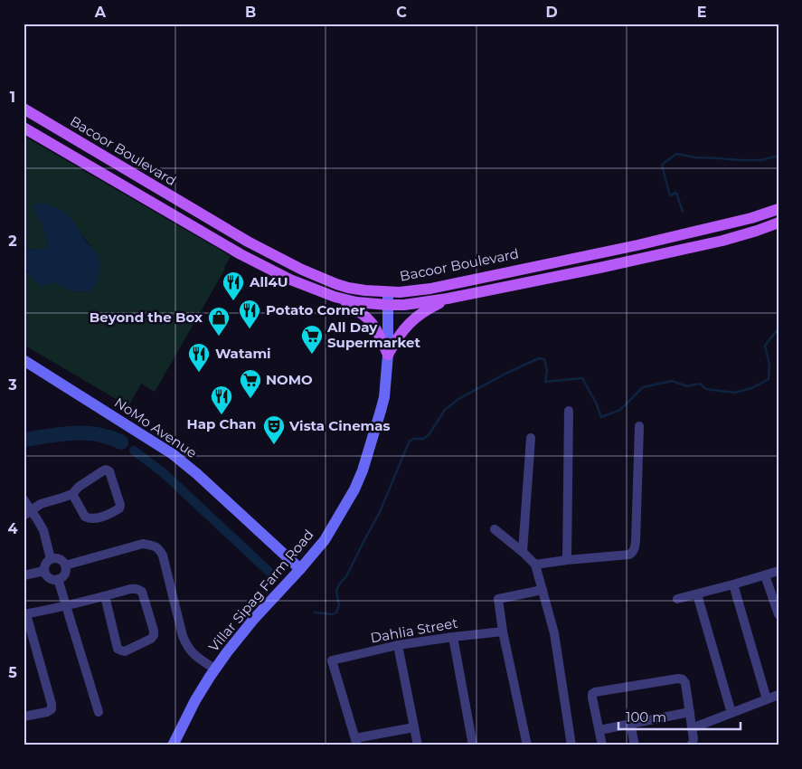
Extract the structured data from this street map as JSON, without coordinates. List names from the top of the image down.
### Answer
{
  "streets": {
    "main road": ["Bacoor Boulevard", "NoMo Avenue", "Villar Sipag Farm Road"],
    "street": ["Dahlia Street"]
  },
  "crossings": [
    ["Bacoor Boulevard", "Villar Sipag Farm Road"],
    ["NoMo Avenue", "Villar Sipag Farm Road"]
  ],
  "places": {
    "restaurant": [
      "All4U",
      "Potato Corner",
      "Watami",
      "Hap Chan"
    ],
    "shop": ["Beyond the Box"],
    "supermarket": ["All Day Supermarket", "NOMO"],
    "theatre": ["Vista Cinemas"]
  },
  "scale_bar": "100 m",
  "grid": {
    "columns": [
      "A",
      "B",
      "C",
      "D",
      "E"
    ],
    "rows": [
      "1",
      "2",
      "3",
      "4",
      "5"
    ]
  }
}
